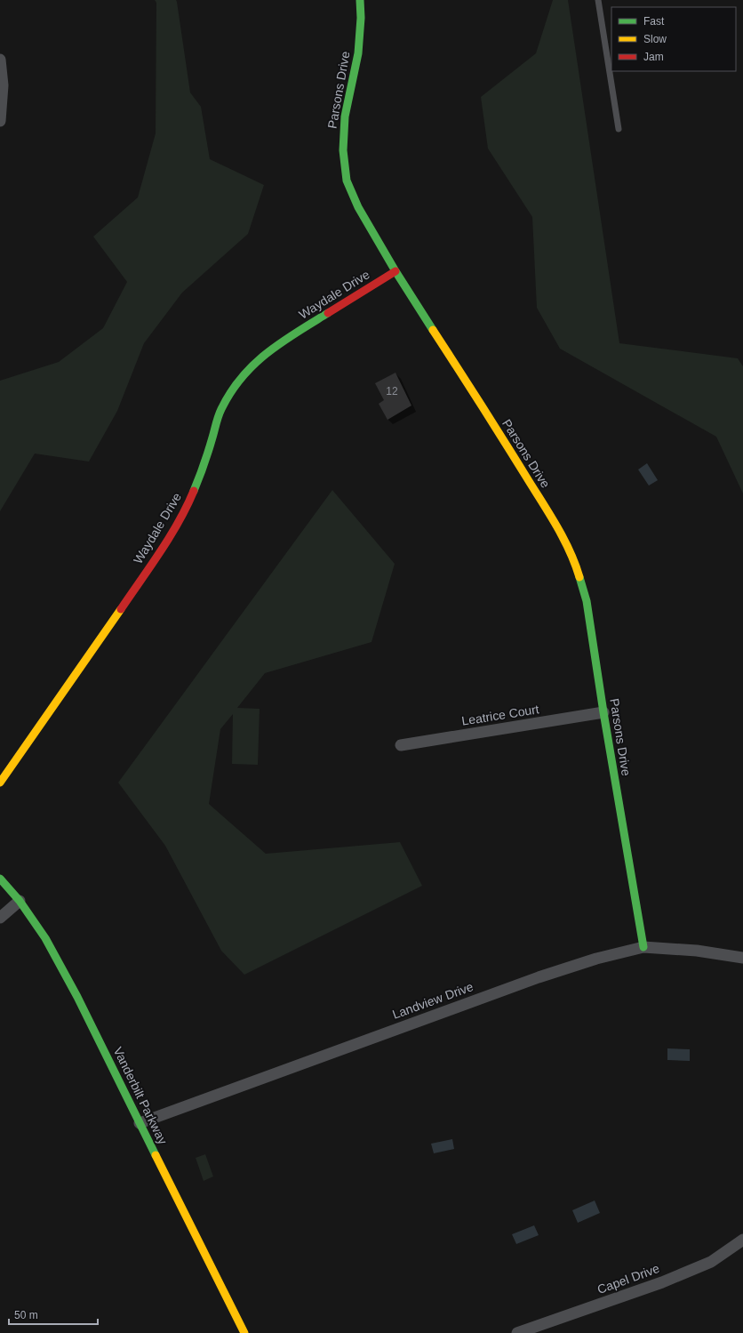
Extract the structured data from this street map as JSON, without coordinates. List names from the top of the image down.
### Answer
{
  "streets": {
    "street": [
      "Parsons Drive",
      "Waydale Drive",
      "Leatrice Court",
      "Landview Drive",
      "Vanderbilt Parkway",
      "Capel Drive"
    ]
  },
  "crossings": [
    ["Parsons Drive", "Waydale Drive"],
    ["Parsons Drive", "Leatrice Court"],
    ["Parsons Drive", "Landview Drive"],
    ["Landview Drive", "Vanderbilt Parkway"]
  ],
  "house_numbers": ["12"],
  "legend": ["Fast", "Slow", "Jam"],
  "scale_bar": "50 m"
}
